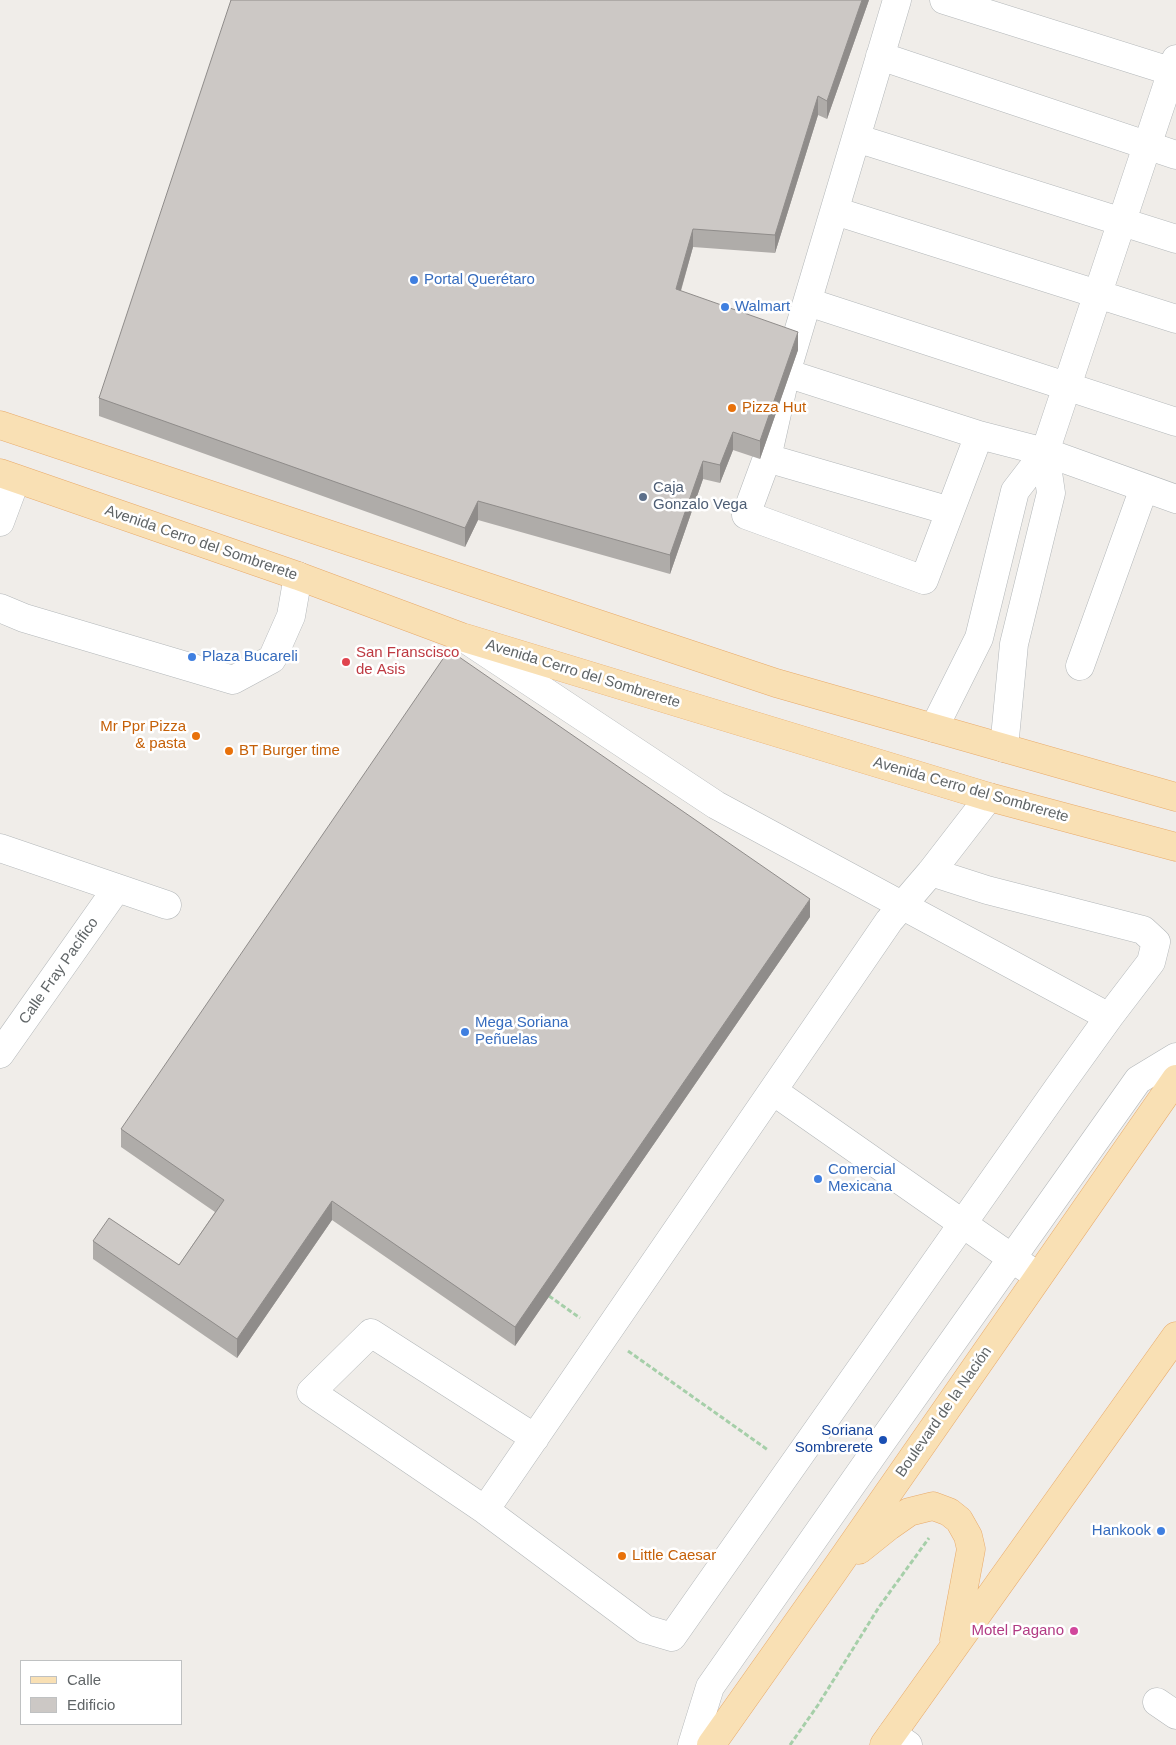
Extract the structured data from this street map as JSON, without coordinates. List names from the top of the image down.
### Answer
{
  "streets": {
    "main road": ["Avenida Cerro del Sombrerete", "Boulevard de la Nación"],
    "street": ["Calle Fray Pacífico"]
  },
  "places": [
    "Portal Querétaro",
    "Walmart",
    "Pizza Hut",
    "Caja Gonzalo Vega",
    "Plaza Bucareli",
    "San Franscisco de Asis",
    "Mr Ppr Pizza & pasta",
    "BT Burger time",
    "Mega Soriana Peñuelas",
    "Comercial Mexicana",
    "Soriana Sombrerete",
    "Hankook",
    "Little Caesar",
    "Motel Pagano"
  ],
  "legend": ["Calle", "Edificio"]
}
